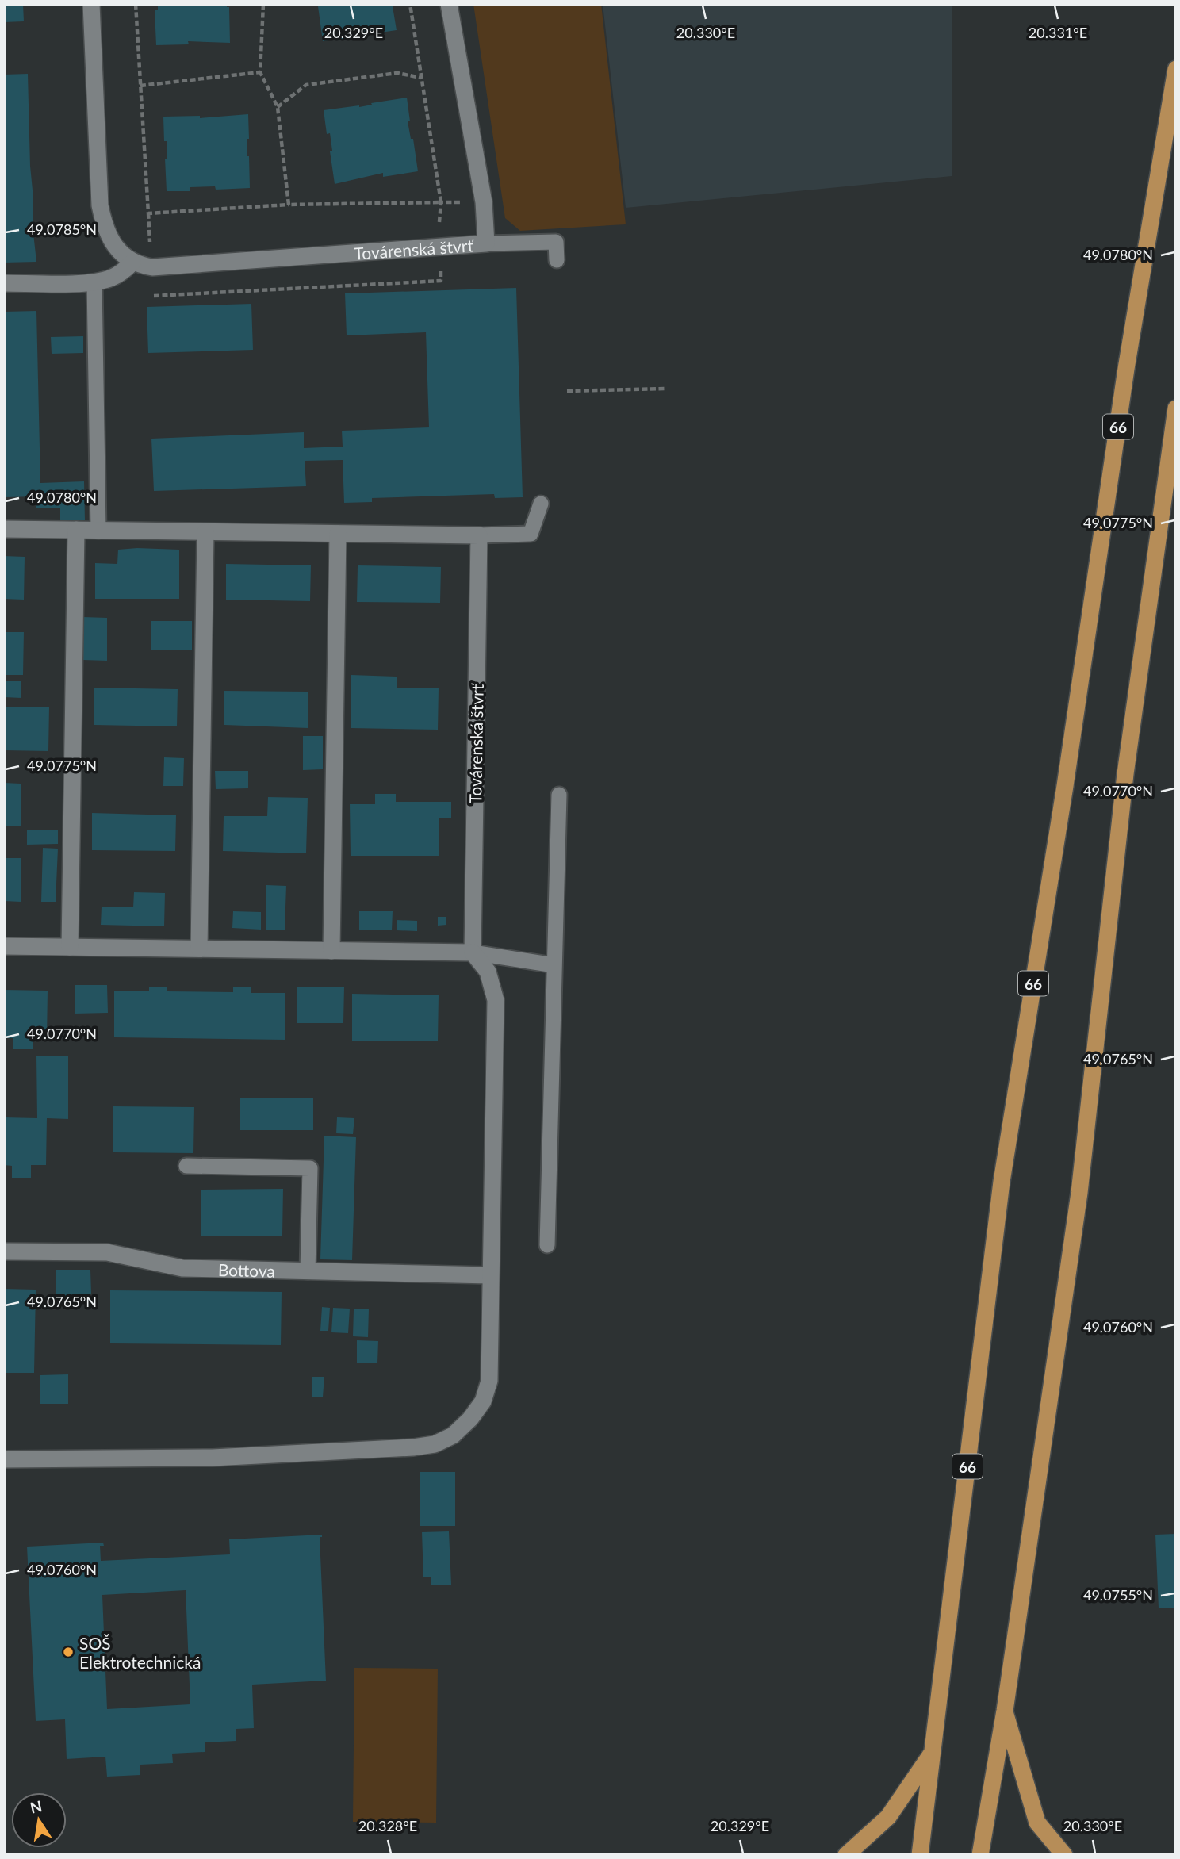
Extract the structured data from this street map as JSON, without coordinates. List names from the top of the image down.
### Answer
{
  "streets": {
    "main road": ["66"],
    "street": ["Továrenská štvrť", "Bottova"]
  },
  "places": ["SOŠ Elektrotechnická"],
  "north": "top",
  "coordinates": [
    "20.329°E",
    "20.330°E",
    "20.331°E",
    "49.0785°N",
    "49.0780°N",
    "49.0775°N",
    "49.0770°N",
    "49.0765°N",
    "49.0760°N",
    "49.0755°N",
    "20.328°E"
  ]
}
